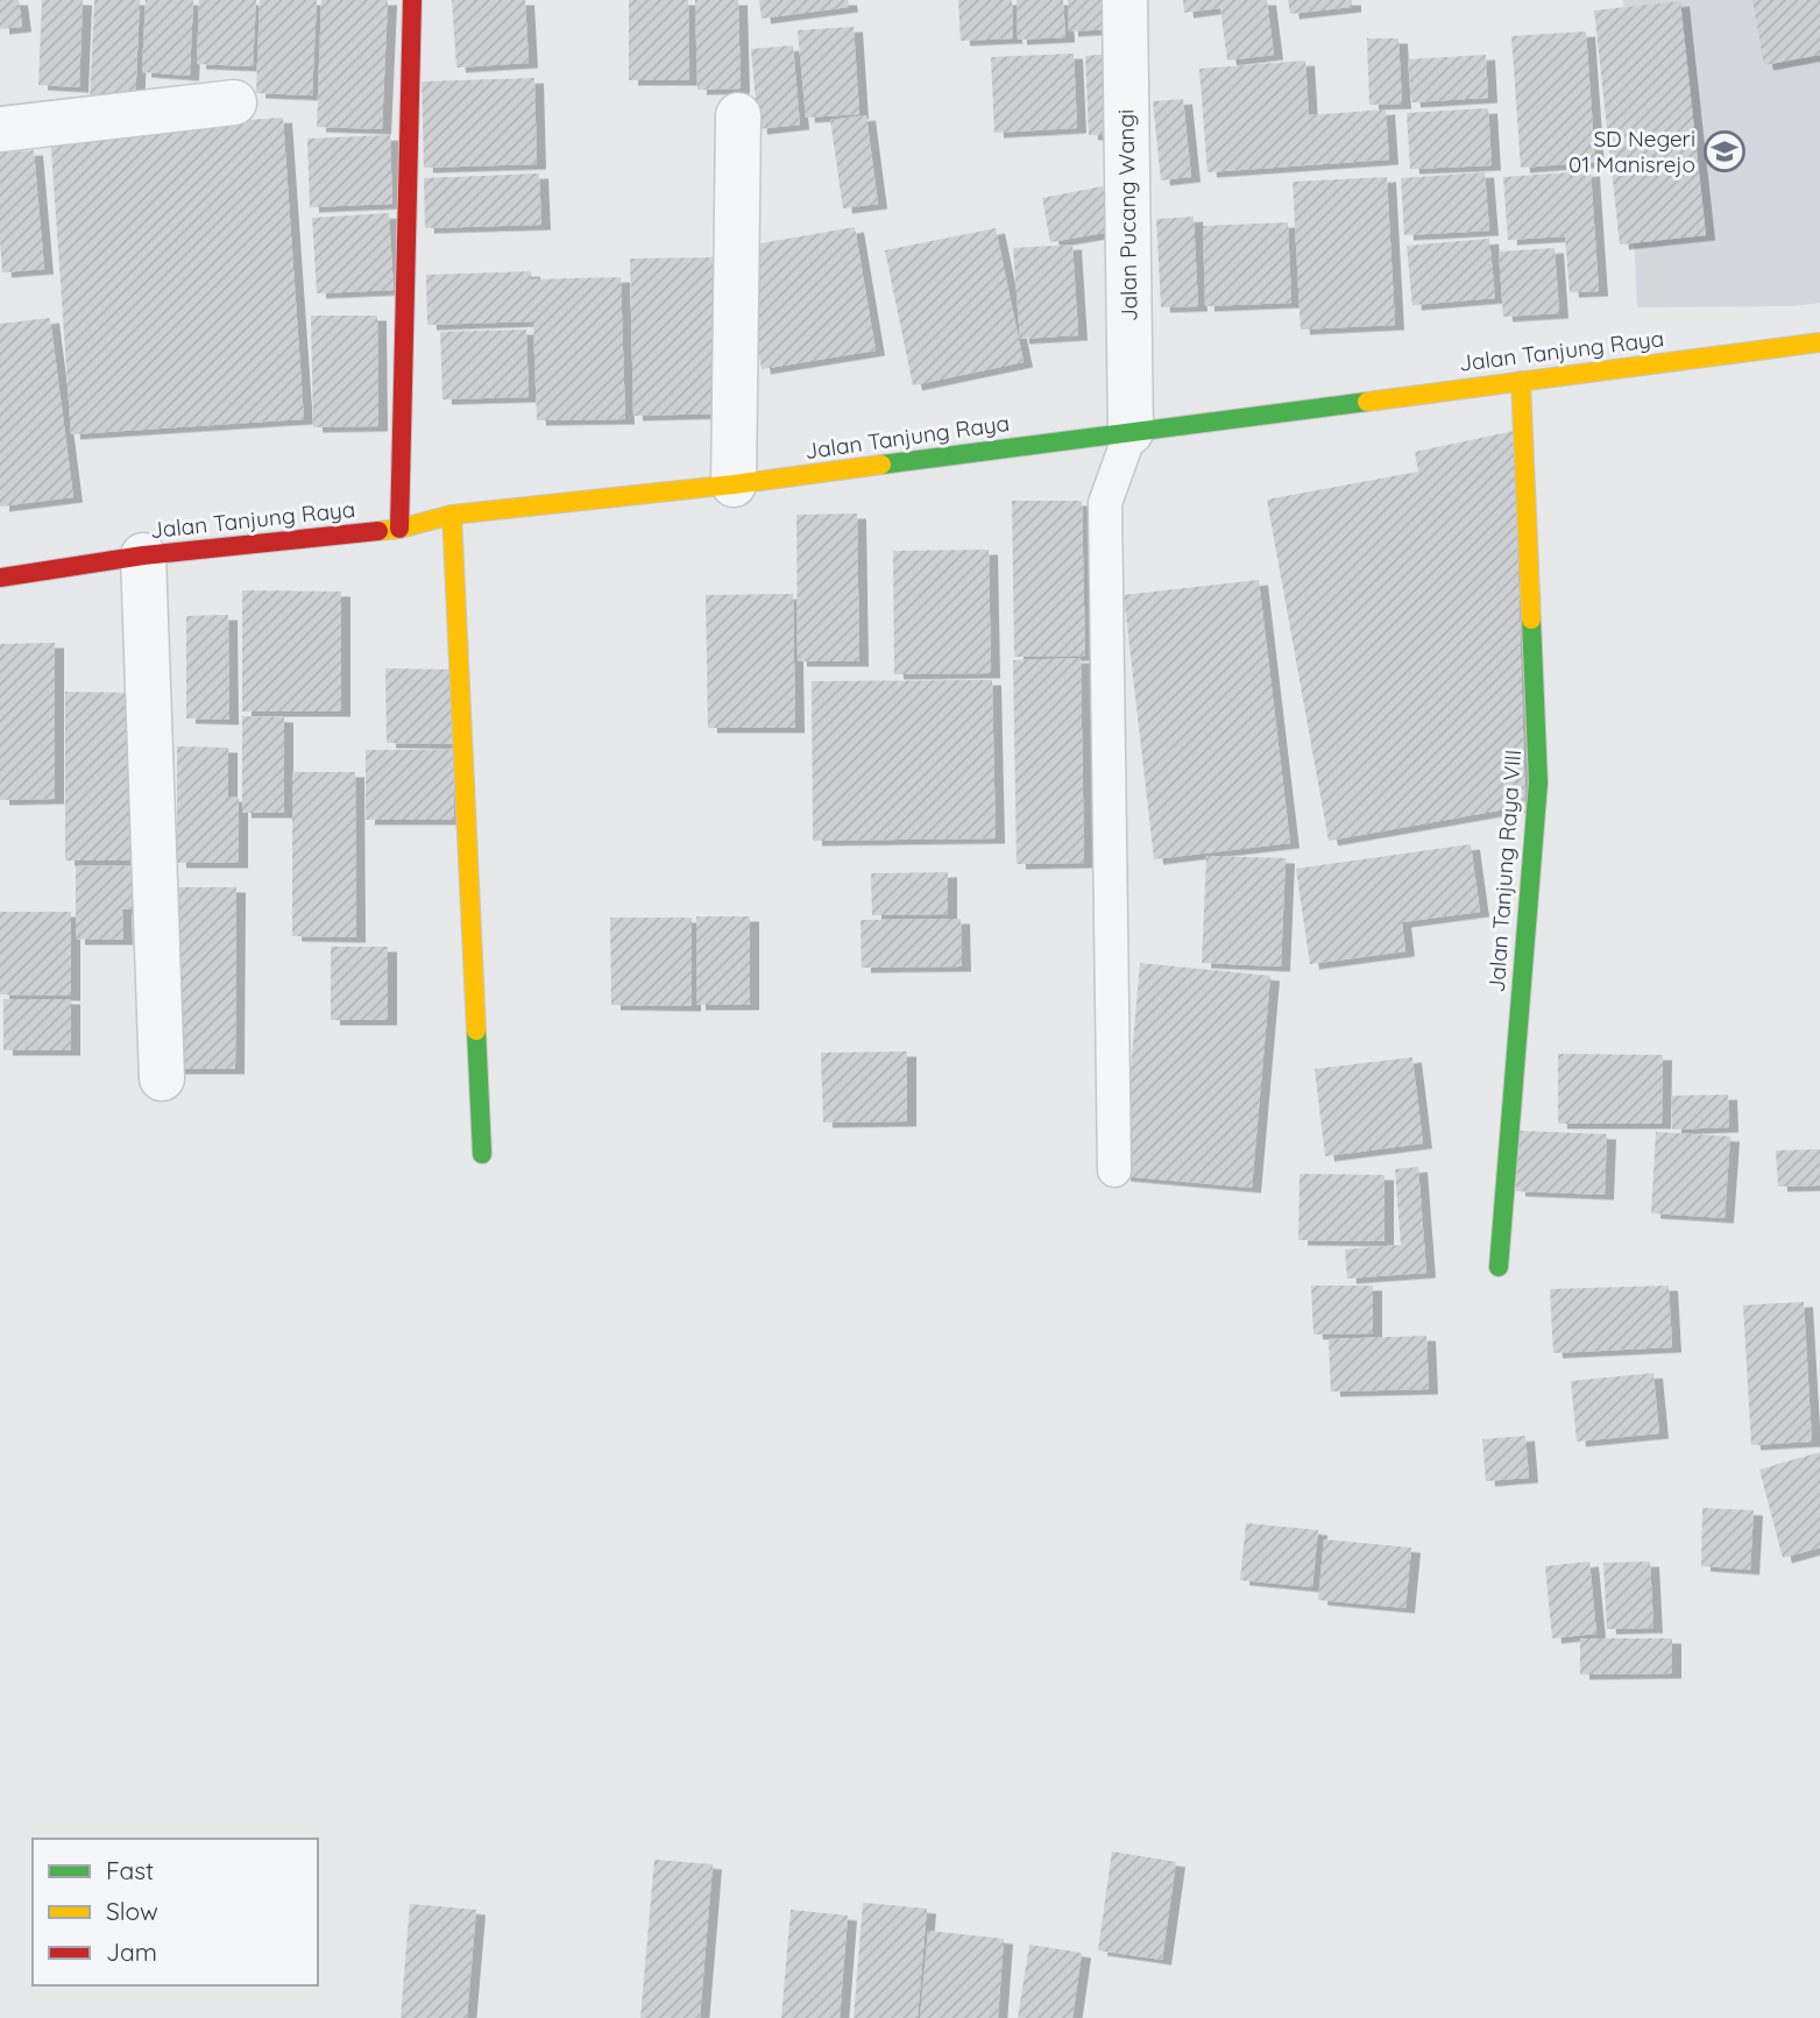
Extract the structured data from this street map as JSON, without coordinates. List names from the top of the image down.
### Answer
{
  "streets": {
    "street": ["Jalan Pucang Wangi", "Jalan Tanjung Raya", "Jalan Tanjung Raya VIII"]
  },
  "crossings": [
    ["Jalan Pucang Wangi", "Jalan Tanjung Raya"],
    ["Jalan Tanjung Raya", "Jalan Tanjung Raya VIII"]
  ],
  "places": {
    "school or university": ["SD Negeri 01 Manisrejo"]
  },
  "legend": ["Fast", "Slow", "Jam"]
}
